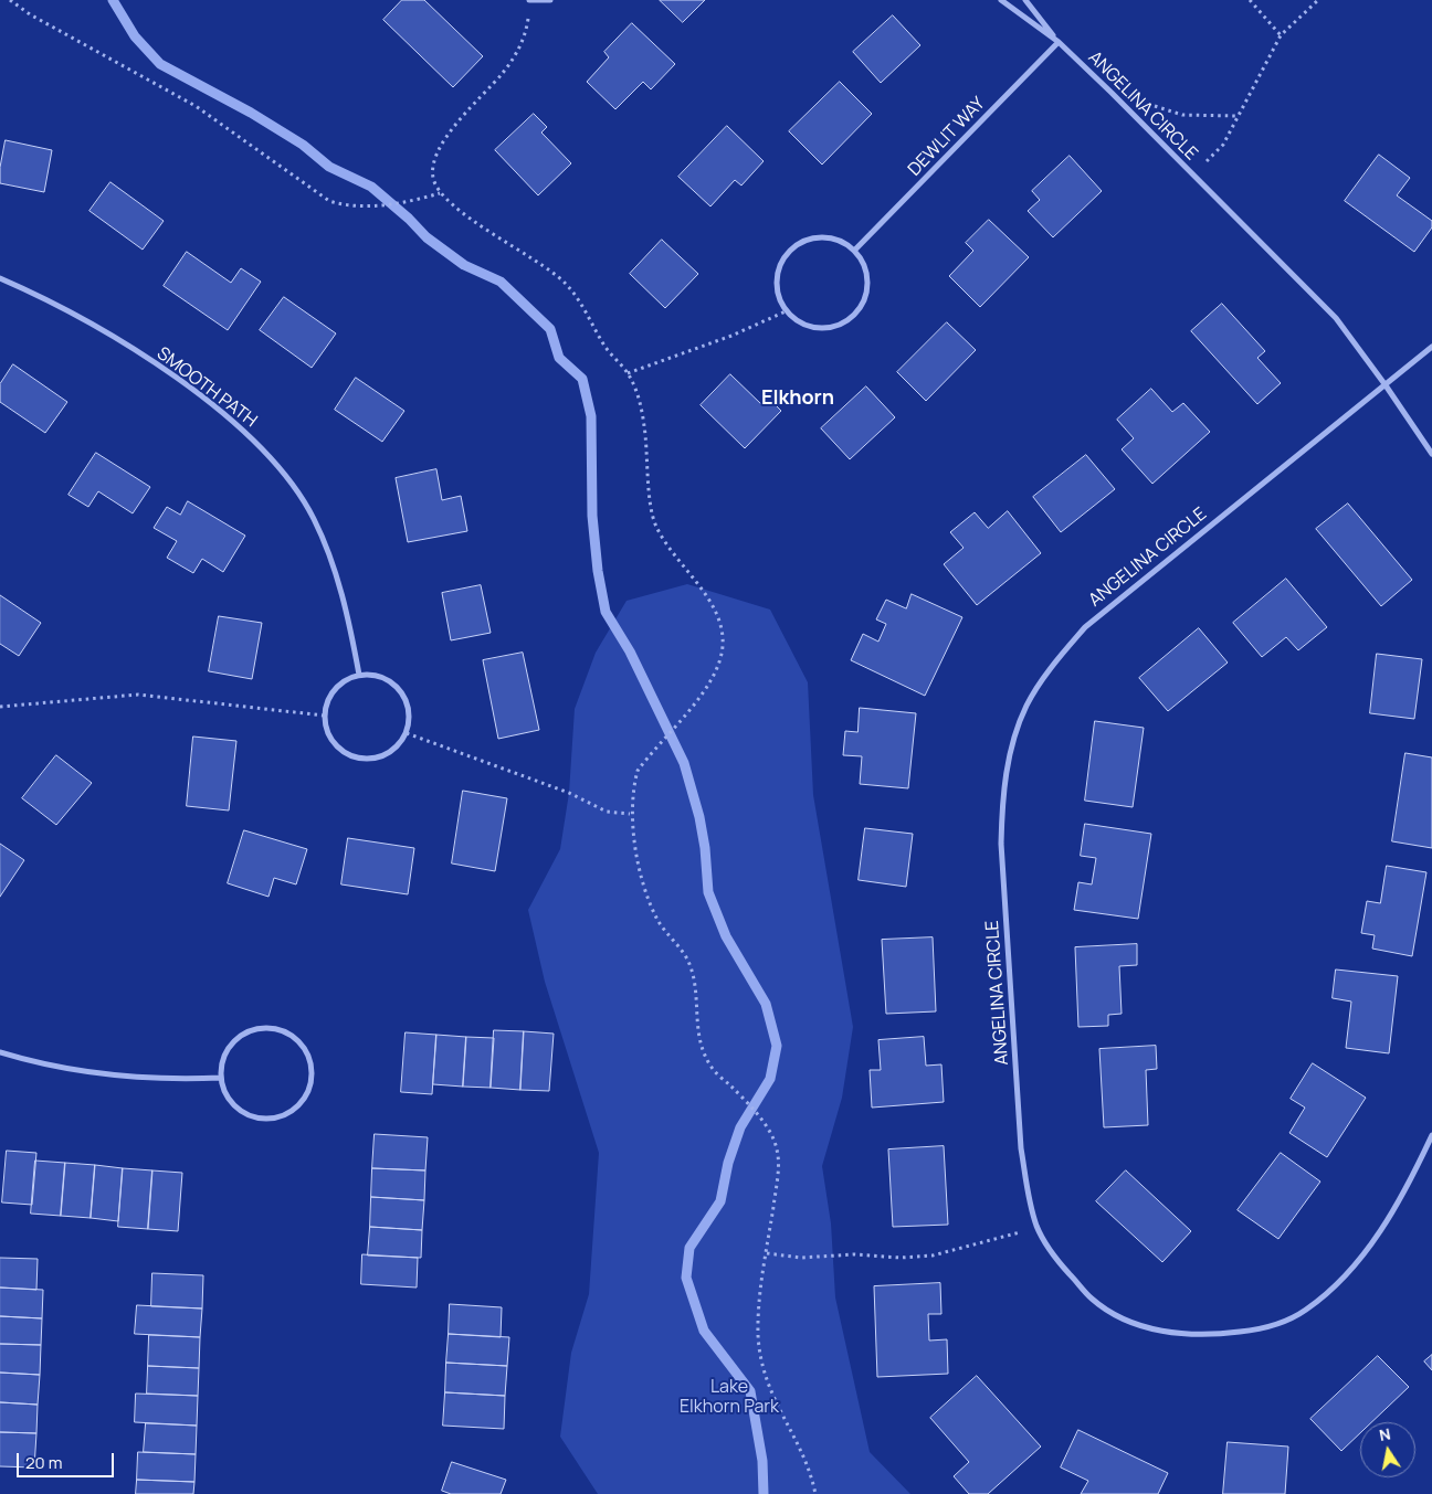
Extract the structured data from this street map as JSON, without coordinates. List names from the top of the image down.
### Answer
{
  "streets": {
    "street": ["ANGELINA CIRCLE", "DEWLIT WAY", "SMOOTH PATH"]
  },
  "crossings": [
    ["ANGELINA CIRCLE", "DEWLIT WAY"]
  ],
  "districts": ["Elkhorn"],
  "parks": ["Lake Elkhorn Park"],
  "scale_bar": "20 m",
  "north": "top"
}
